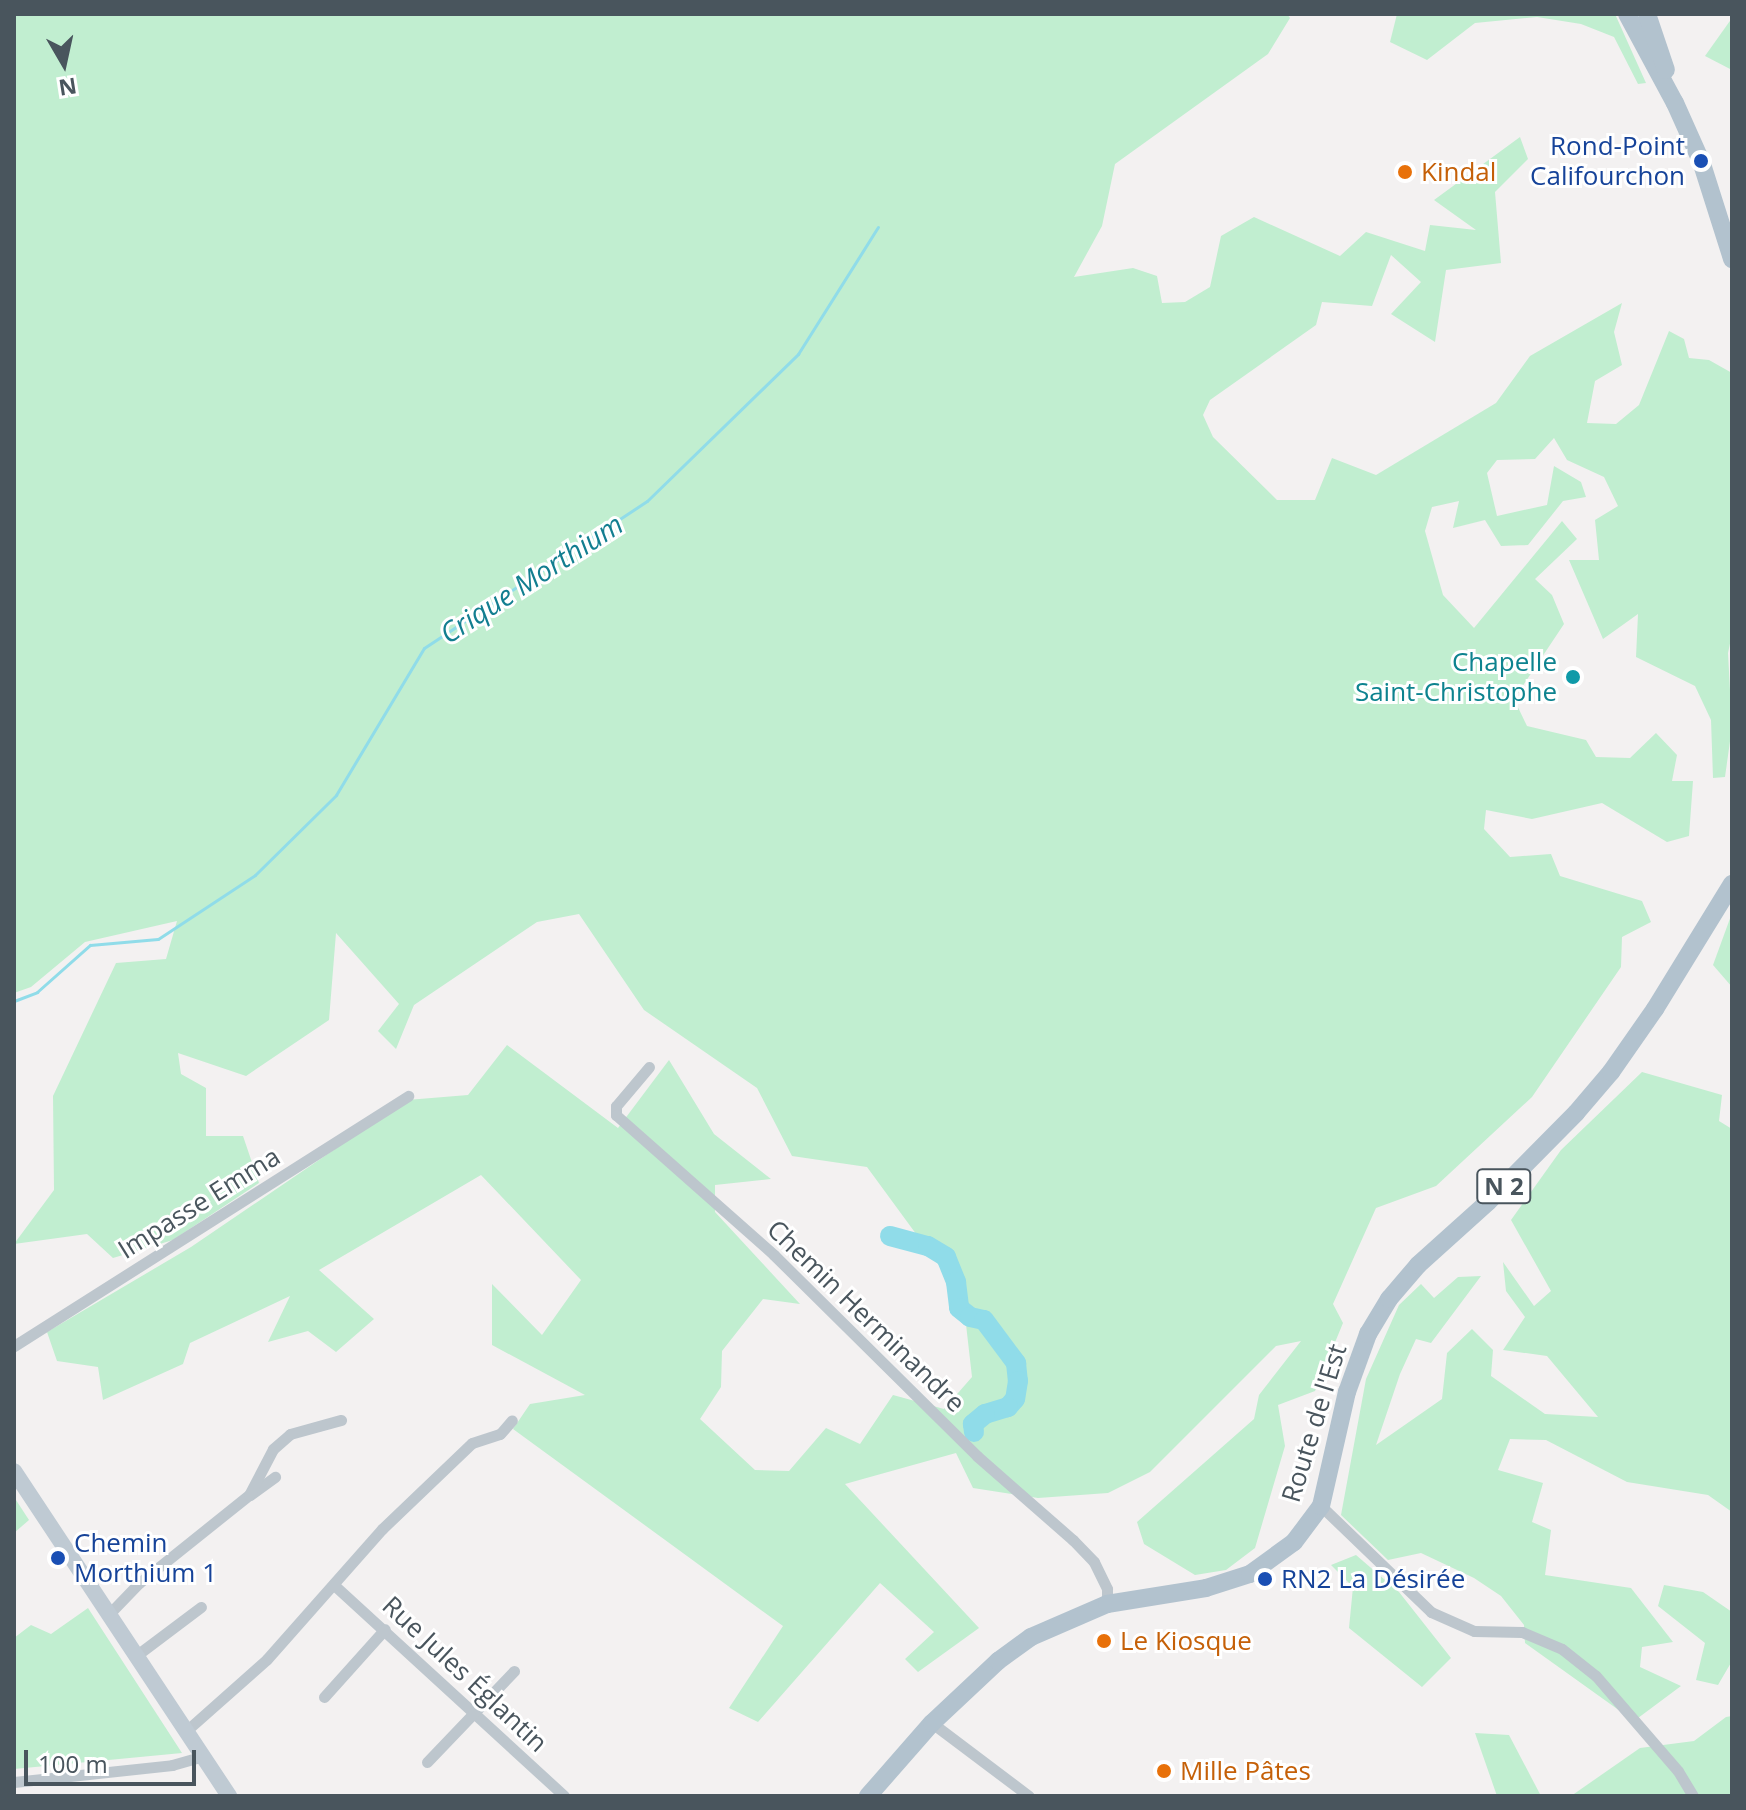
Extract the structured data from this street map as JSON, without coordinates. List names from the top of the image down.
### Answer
{
  "streets": {
    "main road": ["N 2", "Route de l'Est"],
    "street": ["Impasse Emma", "Chemin Herminandre", "Rue Jules Églantin"]
  },
  "crossings": [
    ["Chemin Herminandre", "Route de l'Est"]
  ],
  "water": ["Crique Morthium"],
  "places": [
    "Rond-Point Califourchon",
    "Kindal",
    "Chapelle Saint-Christophe",
    "Chemin Morthium 1",
    "RN2 La Désirée",
    "Le Kiosque",
    "Mille Pâtes"
  ],
  "scale_bar": "100 m",
  "north": "bottom"
}
